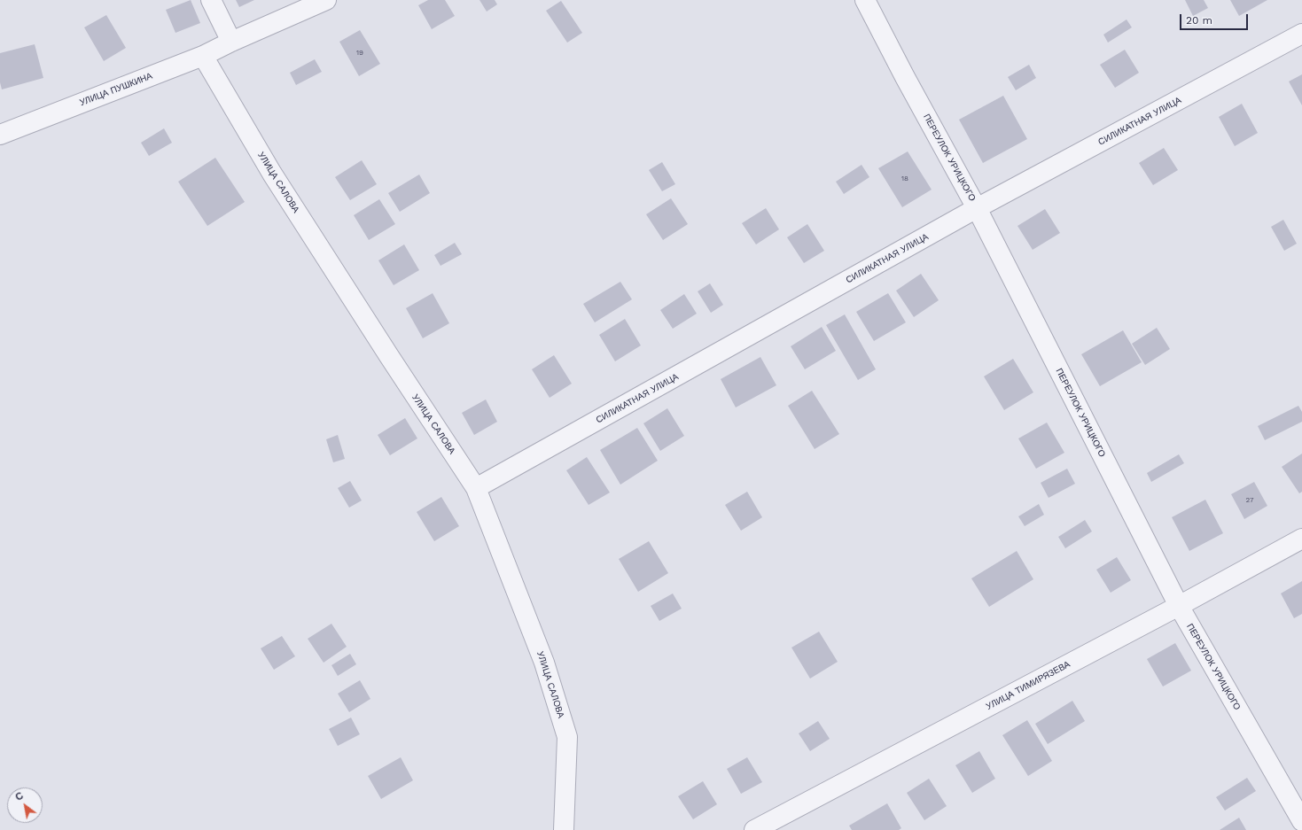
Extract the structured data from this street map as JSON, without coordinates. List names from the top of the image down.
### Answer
{
  "streets": {
    "street": [
      "УЛИЦА ПУШКИНА",
      "СИЛИКАТНАЯ УЛИЦА",
      "ПЕРЕУЛОК УРИЦКОГО",
      "УЛИЦА САЛОВА",
      "УЛИЦА ТИМИРЯЗЕВА"
    ]
  },
  "crossings": [
    ["УЛИЦА ПУШКИНА", "УЛИЦА САЛОВА"],
    ["СИЛИКАТНАЯ УЛИЦА", "ПЕРЕУЛОК УРИЦКОГО"],
    ["СИЛИКАТНАЯ УЛИЦА", "УЛИЦА САЛОВА"],
    ["ПЕРЕУЛОК УРИЦКОГО", "УЛИЦА ТИМИРЯЗЕВА"]
  ],
  "house_numbers": ["19", "18", "27"],
  "scale_bar": "20 m",
  "north": "top left"
}
